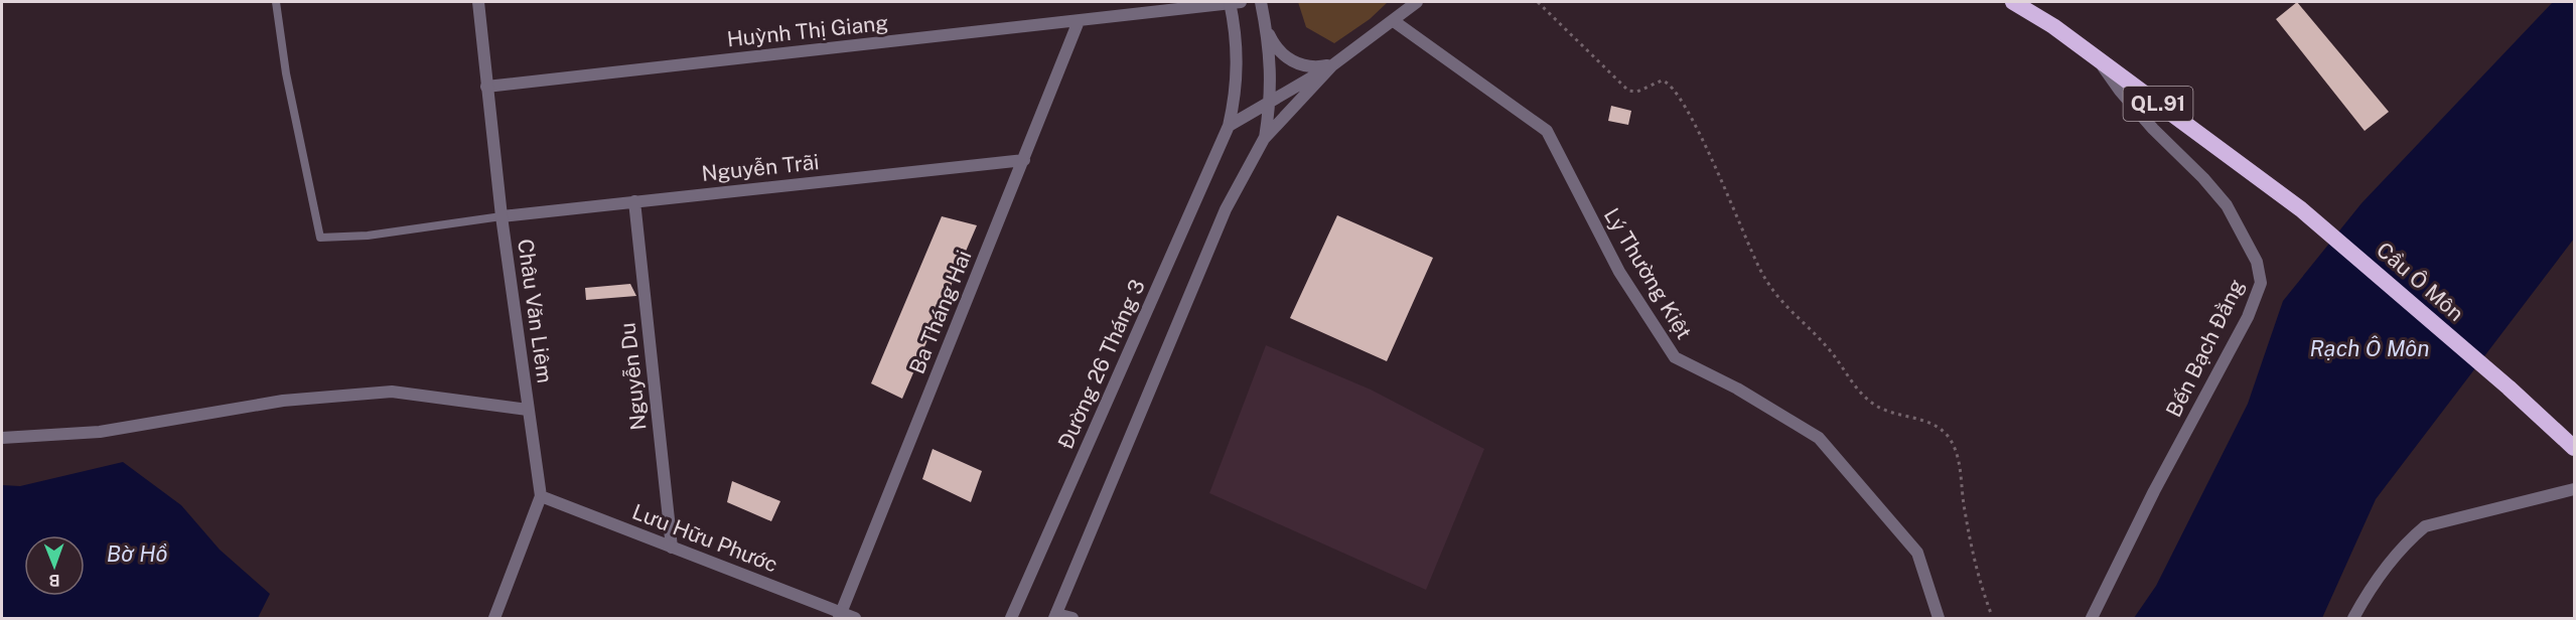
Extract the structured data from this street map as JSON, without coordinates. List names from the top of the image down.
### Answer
{
  "streets": {
    "highway": ["QL.91", "Cầu Ô Môn"],
    "street": [
      "Huỳnh Thị Giang",
      "Nguyễn Trãi",
      "Lý Thường Kiệt",
      "Châu Văn Liêm",
      "Ba Tháng Hai",
      "Bến Bạch Đằng",
      "Đường 26 Tháng 3",
      "Nguyễn Du",
      "Lưu Hữu Phước"
    ]
  },
  "crossings": [
    ["Huỳnh Thị Giang", "Châu Văn Liêm"],
    ["Huỳnh Thị Giang", "Ba Tháng Hai"],
    ["Huỳnh Thị Giang", "Đường 26 Tháng 3"],
    ["QL.91", "Cầu Ô Môn"],
    ["QL.91", "Bến Bạch Đằng"],
    ["Nguyễn Trãi", "Châu Văn Liêm"],
    ["Nguyễn Trãi", "Ba Tháng Hai"],
    ["Nguyễn Trãi", "Nguyễn Du"],
    ["Cầu Ô Môn", "Bến Bạch Đằng"],
    ["Châu Văn Liêm", "Lưu Hữu Phước"],
    ["Ba Tháng Hai", "Lưu Hữu Phước"],
    ["Nguyễn Du", "Lưu Hữu Phước"]
  ],
  "water": ["Rạch Ô Môn", "Bờ Hồ"],
  "north": "bottom"
}
